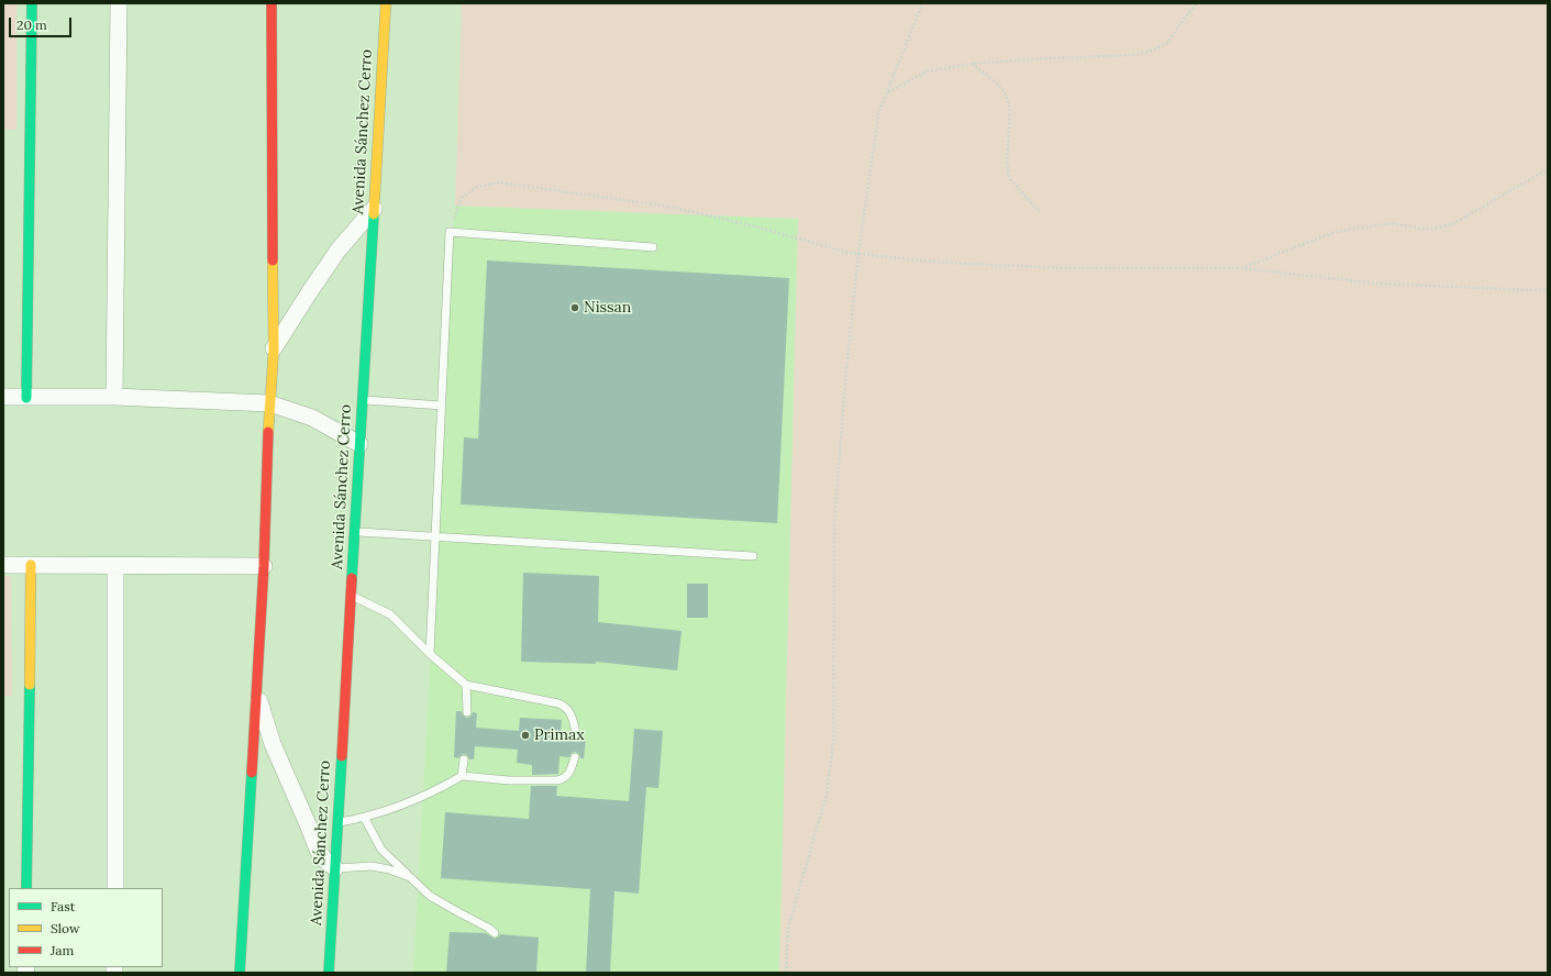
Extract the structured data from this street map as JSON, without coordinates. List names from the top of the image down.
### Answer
{
  "streets": {
    "main road": ["Avenida Sánchez Cerro"]
  },
  "places": ["Nissan", "Primax"],
  "legend": ["Fast", "Slow", "Jam"],
  "scale_bar": "20 m"
}
